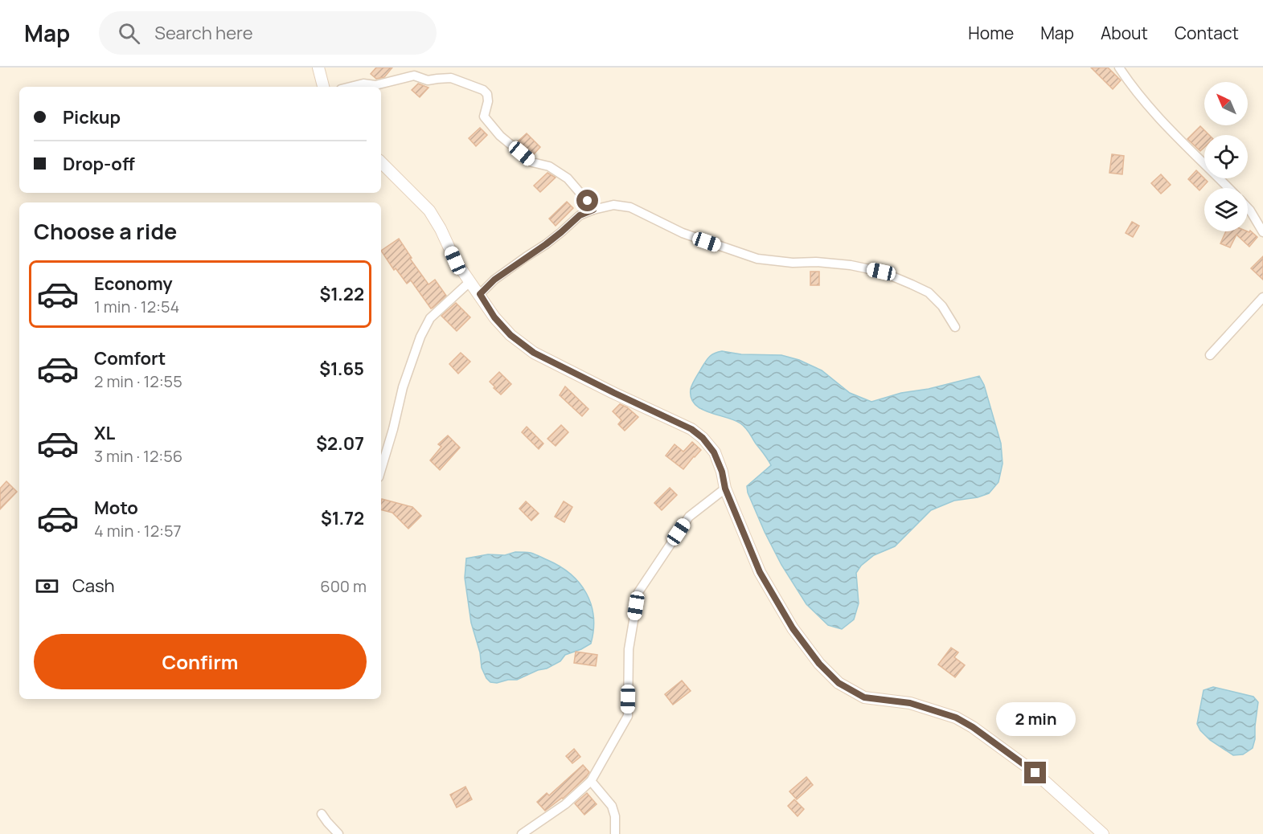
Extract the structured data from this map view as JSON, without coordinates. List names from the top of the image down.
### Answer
{
  "north": "top left",
  "page": {
    "header": "Map",
    "search": "Search here",
    "nav": [
      "Home",
      "Map",
      "About",
      "Contact"
    ],
    "banner": ["Pickup", "Drop-off"],
    "heading": "Choose a ride",
    "list": [
      {
        "name": "Economy",
        "note": "1 min · 12:54",
        "value": "$1.22"
      },
      {
        "name": "Comfort",
        "note": "2 min · 12:55",
        "value": "$1.65"
      },
      {
        "name": "XL",
        "note": "3 min · 12:56",
        "value": "$2.07"
      },
      {
        "name": "Moto",
        "note": "4 min · 12:57",
        "value": "$1.72"
      }
    ],
    "pay": ["Cash", "600 m"],
    "buttons": "Confirm",
    "bubble": "2 min"
  }
}
